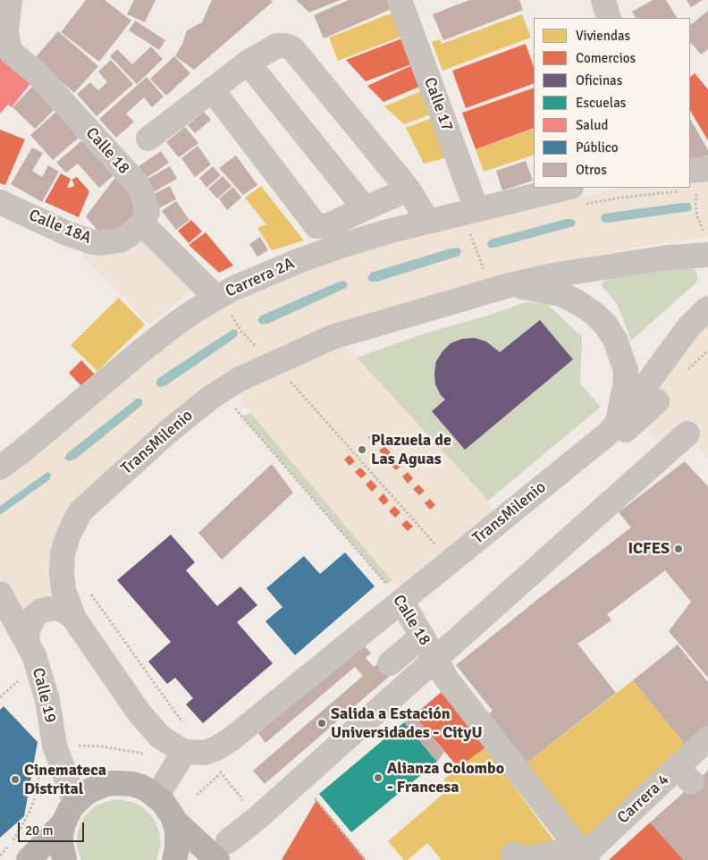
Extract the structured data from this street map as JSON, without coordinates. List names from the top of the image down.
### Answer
{
  "streets": {
    "street": [
      "Calle 17",
      "Calle 18",
      "Calle 18A",
      "Carrera 2A",
      "TransMilenio",
      "Calle 19",
      "Carrera 4"
    ]
  },
  "crossings": [
    ["Calle 17", "Carrera 2A"],
    ["Calle 18", "Calle 18A"],
    ["Calle 18", "TransMilenio"],
    ["Calle 18", "Carrera 4"]
  ],
  "places": [
    "Plazuela de Las Aguas",
    "ICFES",
    "Salida a Estación Universidades - CityU",
    "Alianza Colombo - Francesa",
    "Cinemateca Distrital"
  ],
  "legend": [
    "Viviendas",
    "Comercios",
    "Oficinas",
    "Escuelas",
    "Salud",
    "Público",
    "Otros"
  ],
  "scale_bar": "20 m"
}
